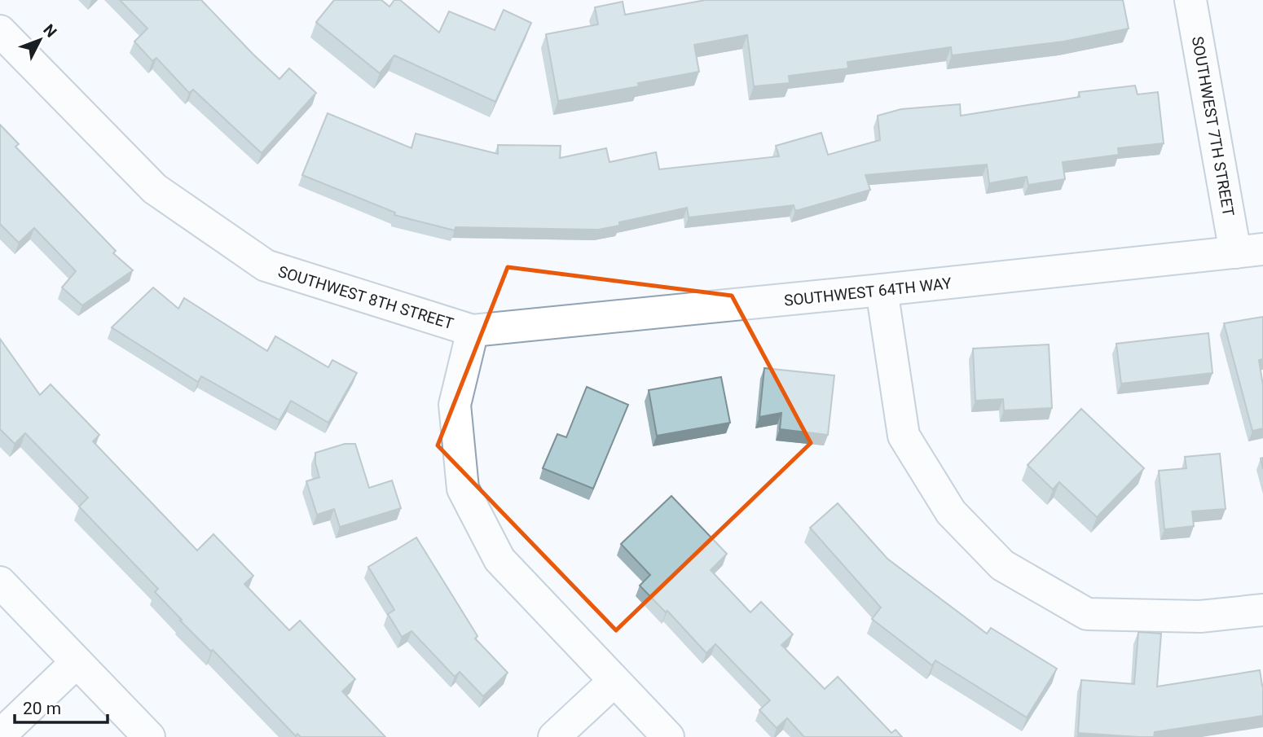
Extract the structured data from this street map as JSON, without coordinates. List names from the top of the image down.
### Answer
{
  "streets": {
    "street": ["SOUTHWEST 7TH STREET", "SOUTHWEST 64TH WAY", "SOUTHWEST 8TH STREET"]
  },
  "crossings": [
    ["SOUTHWEST 7TH STREET", "SOUTHWEST 64TH WAY"],
    ["SOUTHWEST 64TH WAY", "SOUTHWEST 8TH STREET"]
  ],
  "scale_bar": "20 m",
  "north": "top right"
}
